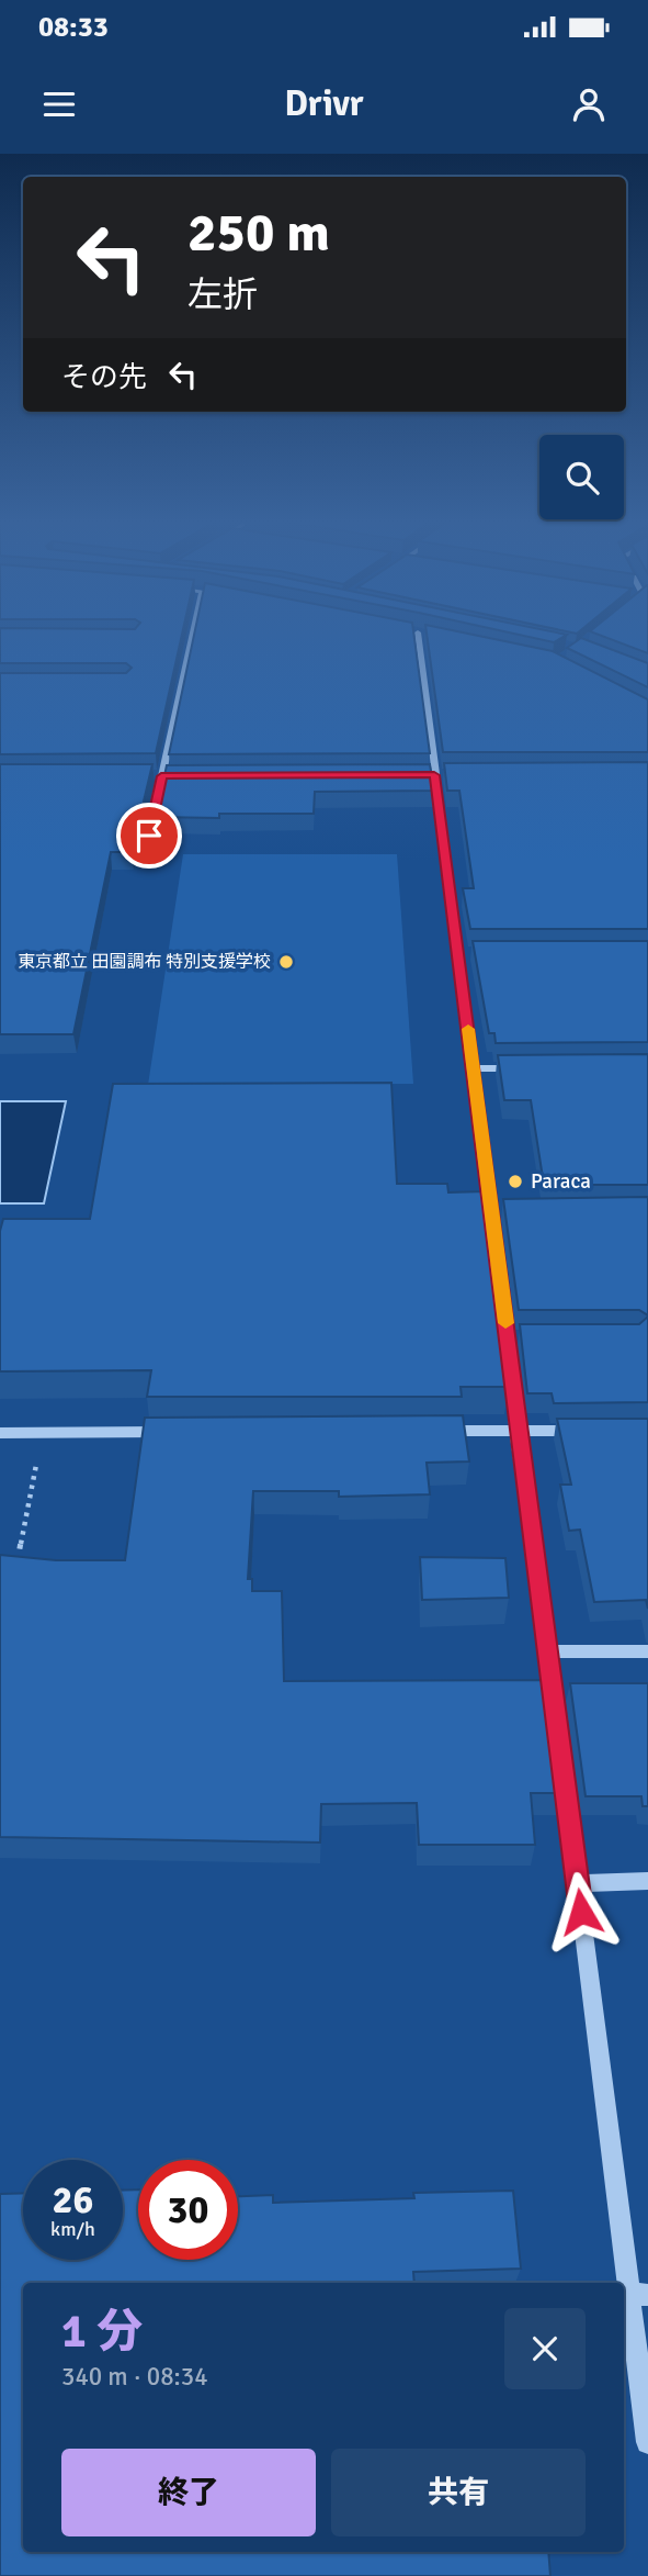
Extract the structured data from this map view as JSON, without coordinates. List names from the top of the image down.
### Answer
{
  "places": ["東京都立 田園調布 特別支援学校", "Paraca"],
  "page": {
    "status": "08:33",
    "header": "Drivr",
    "turn": ["250 m", "左折"],
    "then": "その先",
    "speed": "26 km/h",
    "limit": "30",
    "heading": ["1 分", "340 m · 08:34"],
    "buttons": ["終了", "共有"]
  }
}
